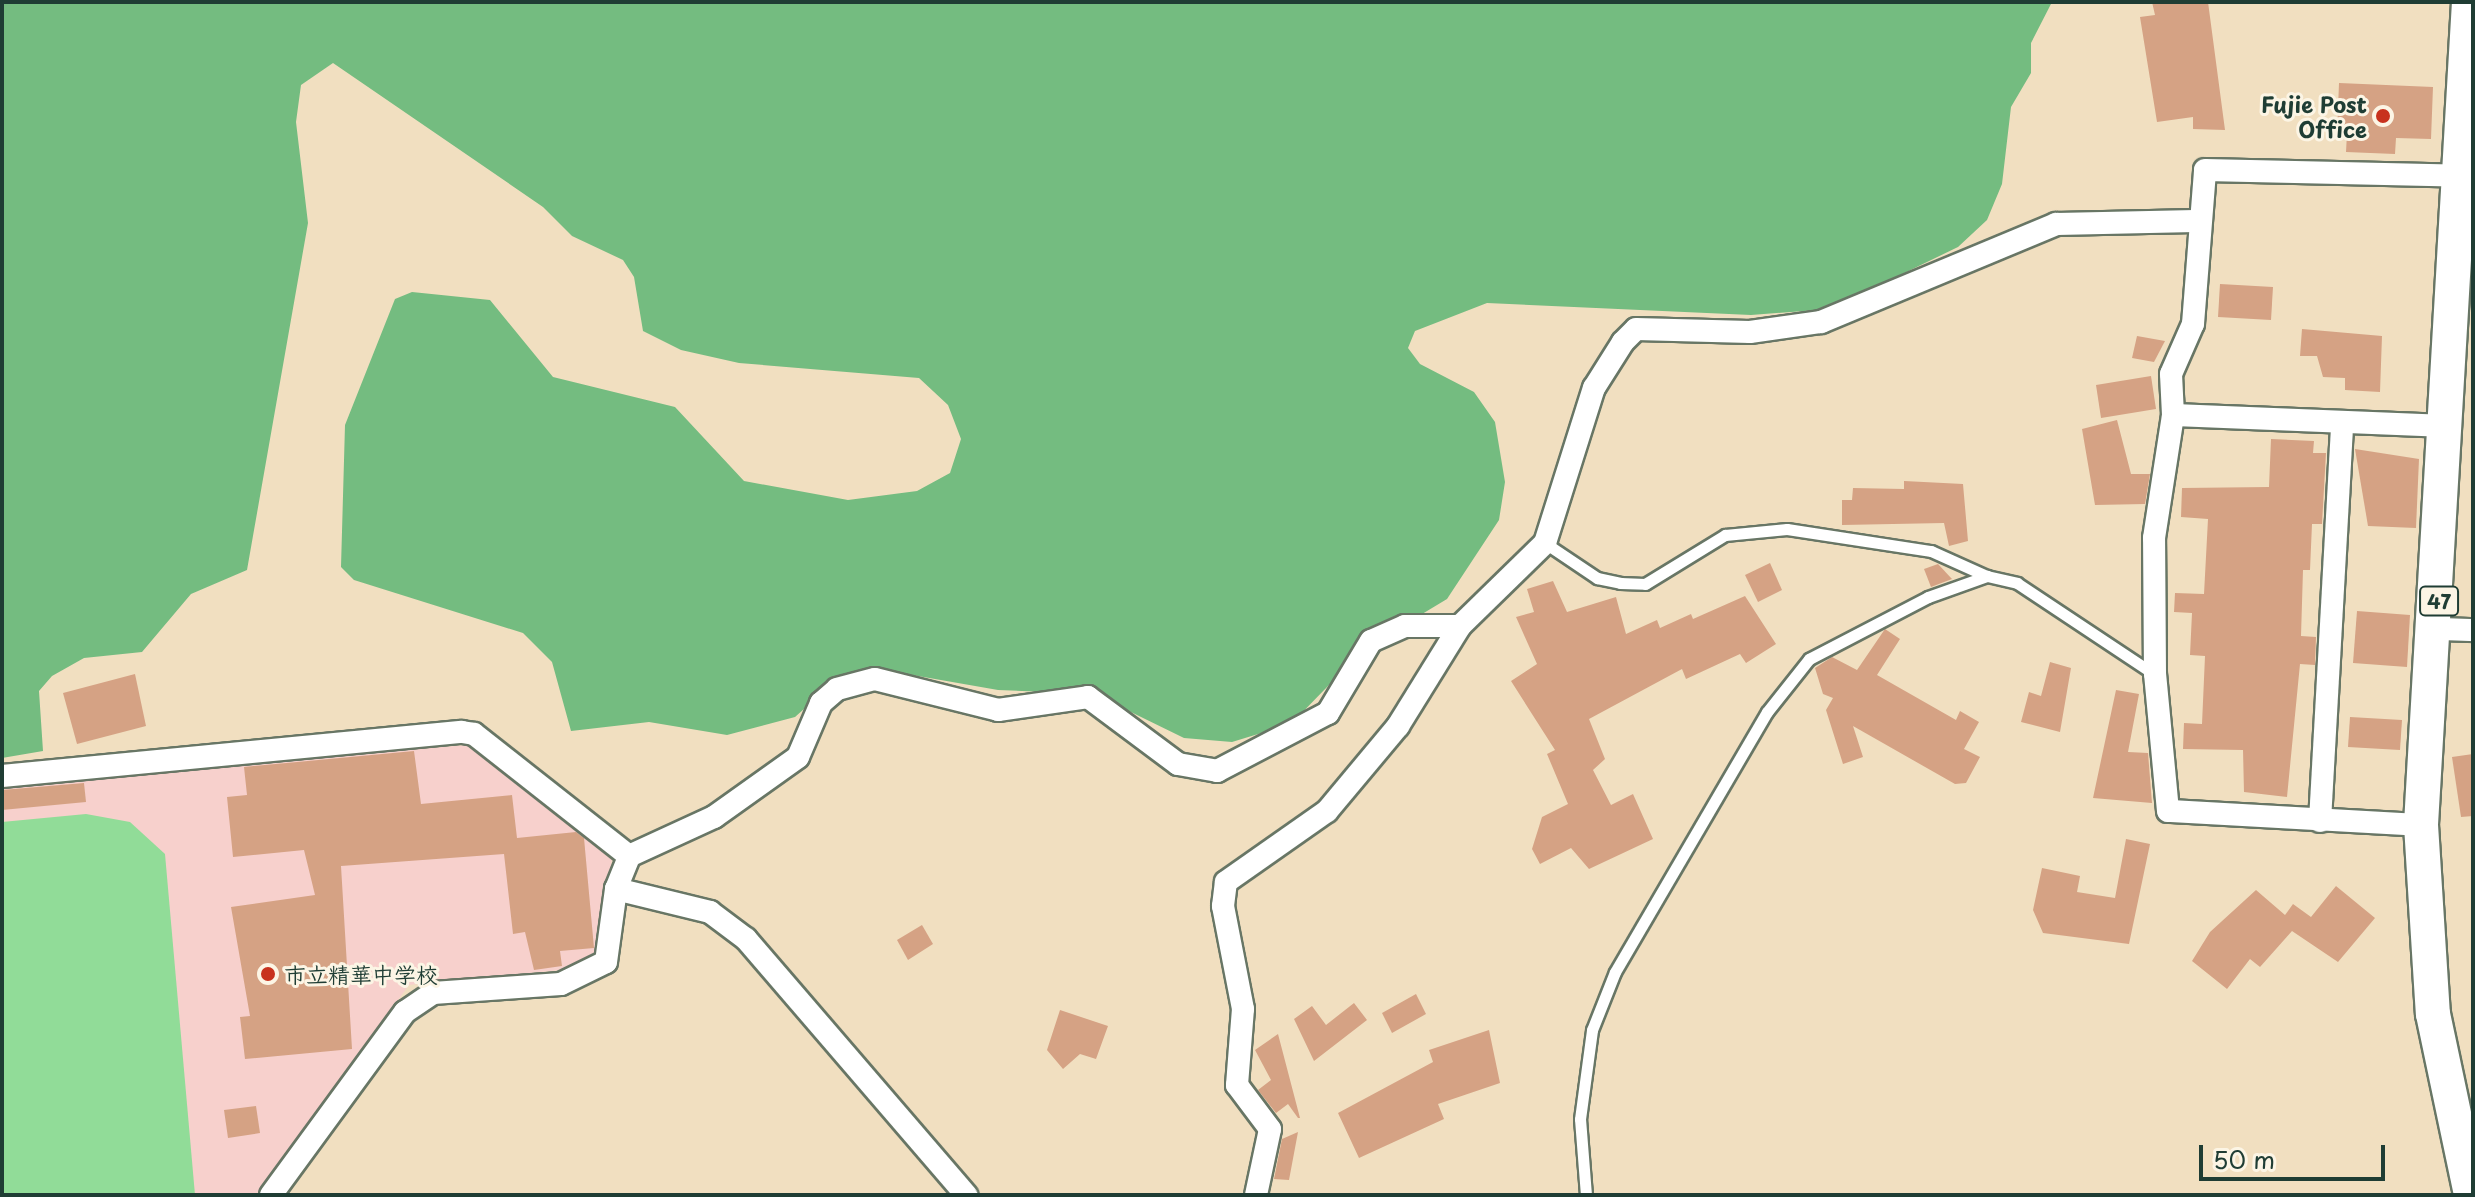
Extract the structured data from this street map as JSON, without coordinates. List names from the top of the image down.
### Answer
{
  "streets": {
    "main road": ["47"]
  },
  "places": ["Fujie Post Office", "市立精華中学校"],
  "scale_bar": "50 m"
}
